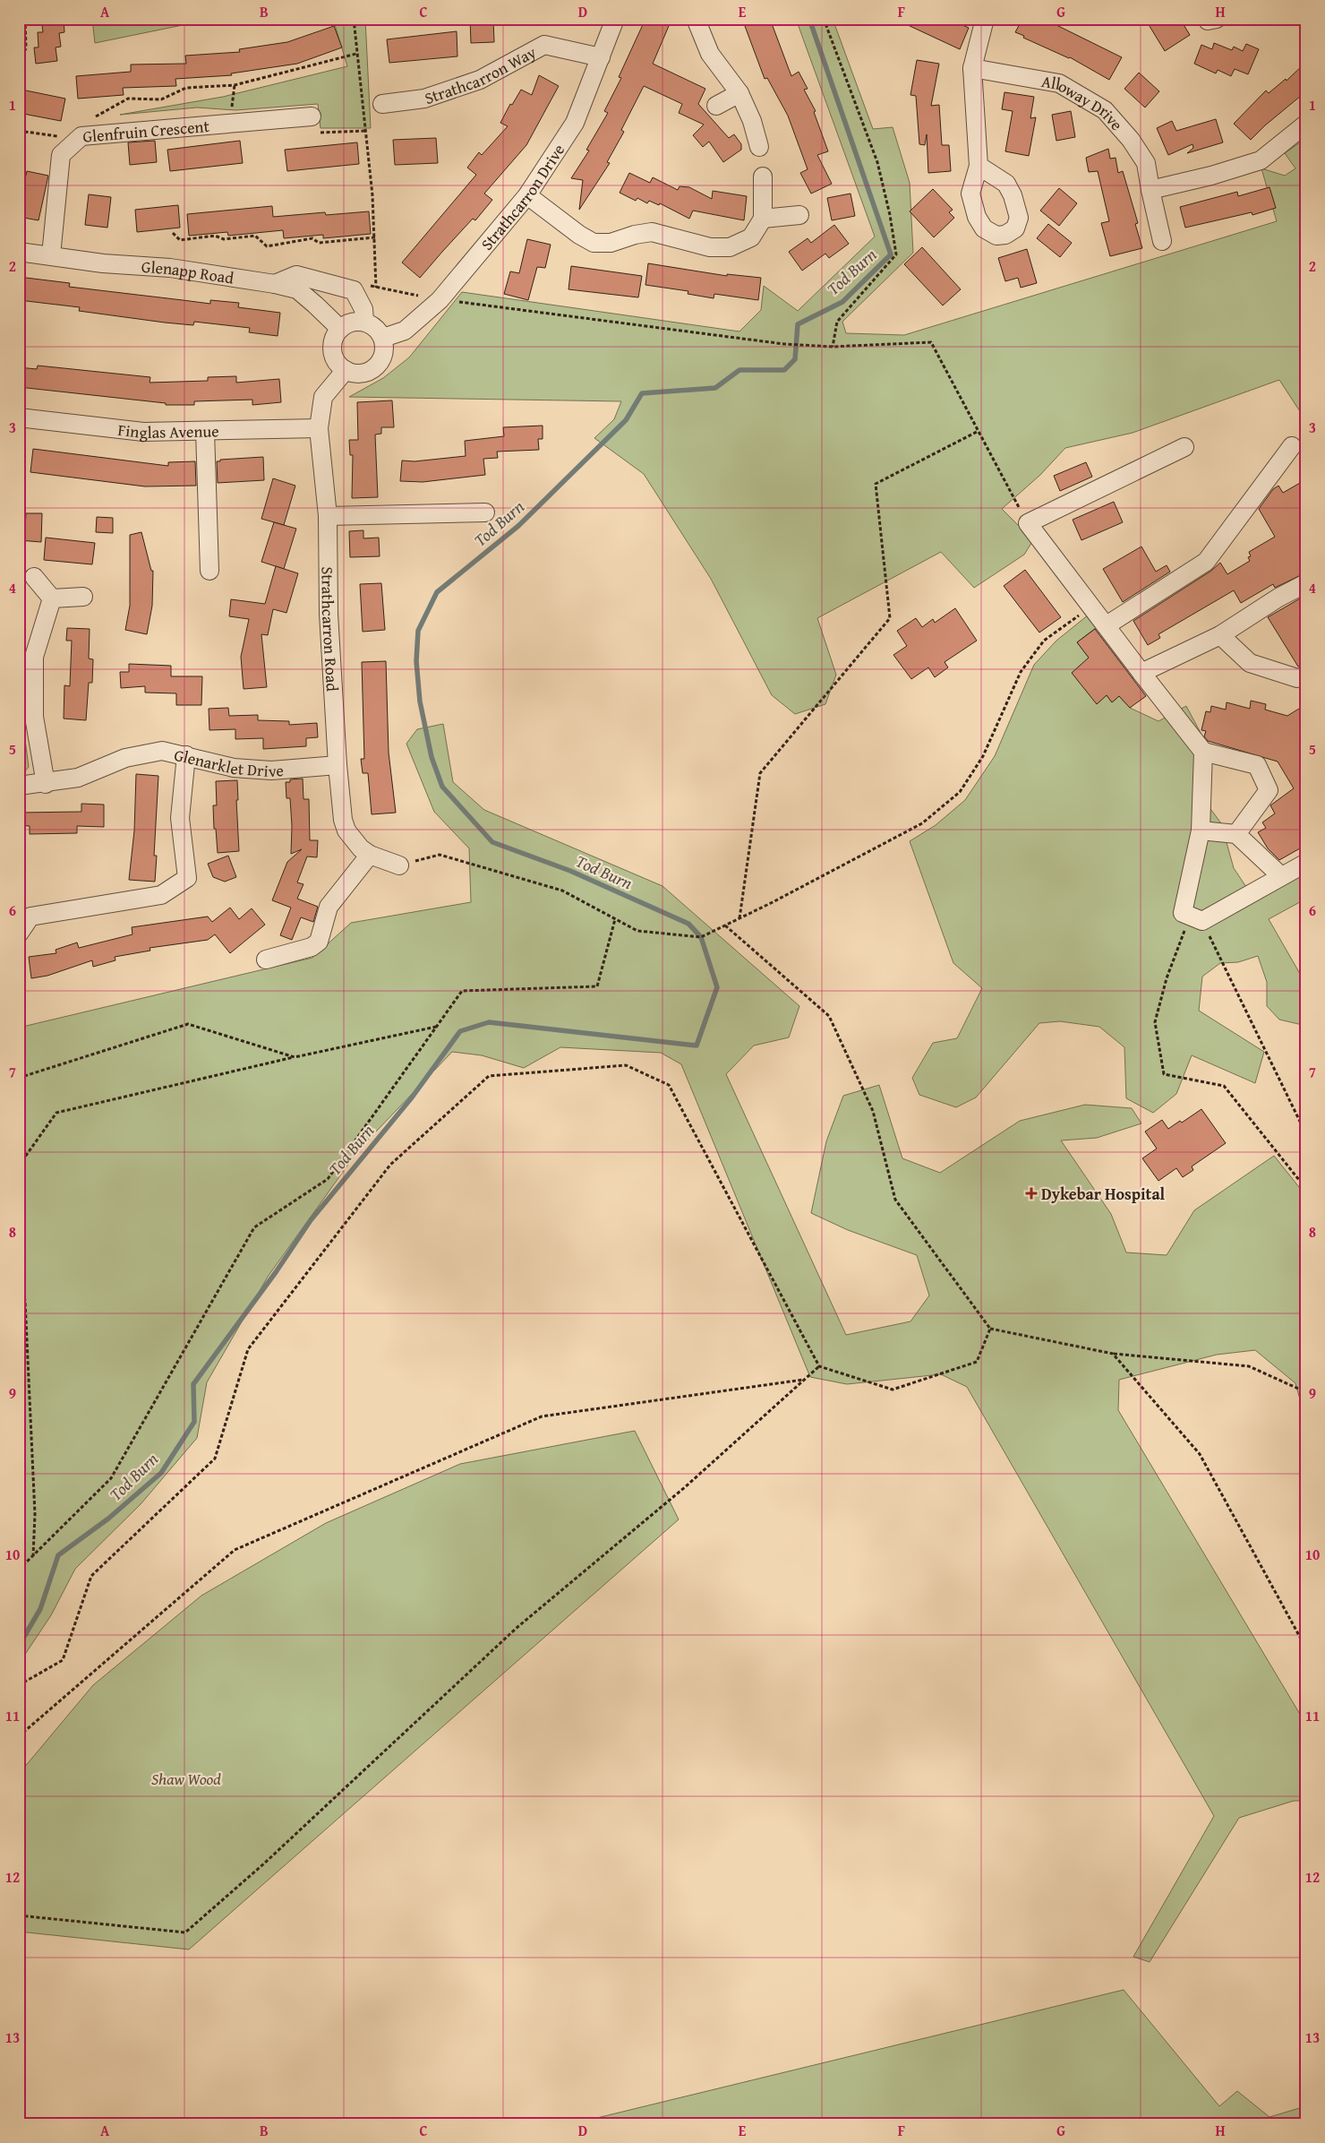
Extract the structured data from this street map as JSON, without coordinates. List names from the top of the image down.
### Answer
{
  "streets": {
    "street": [
      "Strathcarron Way",
      "Alloway Drive",
      "Glenfruin Crescent",
      "Strathcarron Drive",
      "Glenapp Road",
      "Finglas Avenue",
      "Strathcarron Road",
      "Glenarklet Drive"
    ]
  },
  "crossings": [
    ["Strathcarron Way", "Strathcarron Drive"],
    ["Glenfruin Crescent", "Glenapp Road"],
    ["Strathcarron Drive", "Glenapp Road"],
    ["Strathcarron Drive", "Strathcarron Road"],
    ["Glenapp Road", "Strathcarron Road"],
    ["Finglas Avenue", "Strathcarron Road"],
    ["Strathcarron Road", "Glenarklet Drive"]
  ],
  "water": ["Tod Burn"],
  "parks": ["Shaw Wood"],
  "places": {
    "health": ["Dykebar Hospital"]
  },
  "grid": {
    "columns": [
      "A",
      "B",
      "C",
      "D",
      "E",
      "F",
      "G",
      "H"
    ],
    "rows": [
      "1",
      "2",
      "3",
      "4",
      "5",
      "6",
      "7",
      "8",
      "9",
      "10",
      "11",
      "12",
      "13"
    ]
  }
}
